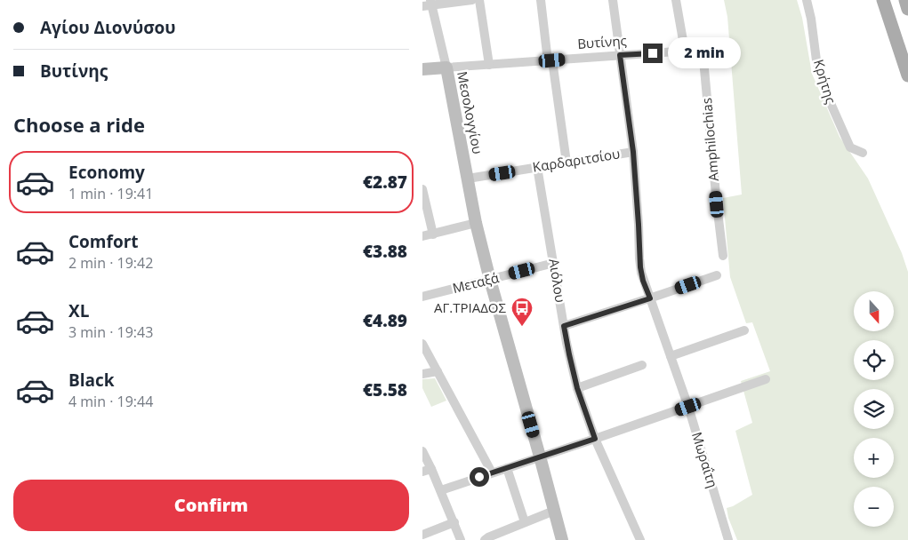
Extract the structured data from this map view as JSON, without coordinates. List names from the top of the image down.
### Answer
{
  "streets": {
    "street": [
      "Βυτίνης",
      "Κρήτης",
      "Μεσολογγίου",
      "Amphilochias",
      "Καρδαριτσίου",
      "Αιόλου",
      "Μεταξά",
      "Μωραΐτη"
    ]
  },
  "crossings": [
    ["Βυτίνης", "Μεσολογγίου"],
    ["Βυτίνης", "Amphilochias"],
    ["Βυτίνης", "Μωραΐτη"],
    ["Μεσολογγίου", "Καρδαριτσίου"],
    ["Μεσολογγίου", "Μεταξά"],
    ["Καρδαριτσίου", "Αιόλου"],
    ["Καρδαριτσίου", "Μωραΐτη"],
    ["Αιόλου", "Μεταξά"]
  ],
  "places": {
    "bus stop": ["ΑΓ.ΤΡΙΑΔΟΣ"]
  },
  "north": "bottom",
  "page": {
    "banner": ["Αγίου Διονύσου", "Βυτίνης"],
    "bubble": "2 min",
    "heading": "Choose a ride",
    "list": [
      {
        "name": "Economy",
        "note": "1 min · 19:41",
        "value": "€2.87"
      },
      {
        "name": "Comfort",
        "note": "2 min · 19:42",
        "value": "€3.88"
      },
      {
        "name": "XL",
        "note": "3 min · 19:43",
        "value": "€4.89"
      },
      {
        "name": "Black",
        "note": "4 min · 19:44",
        "value": "€5.58"
      }
    ],
    "map_buttons": ["+", "−"],
    "buttons": "Confirm"
  }
}
